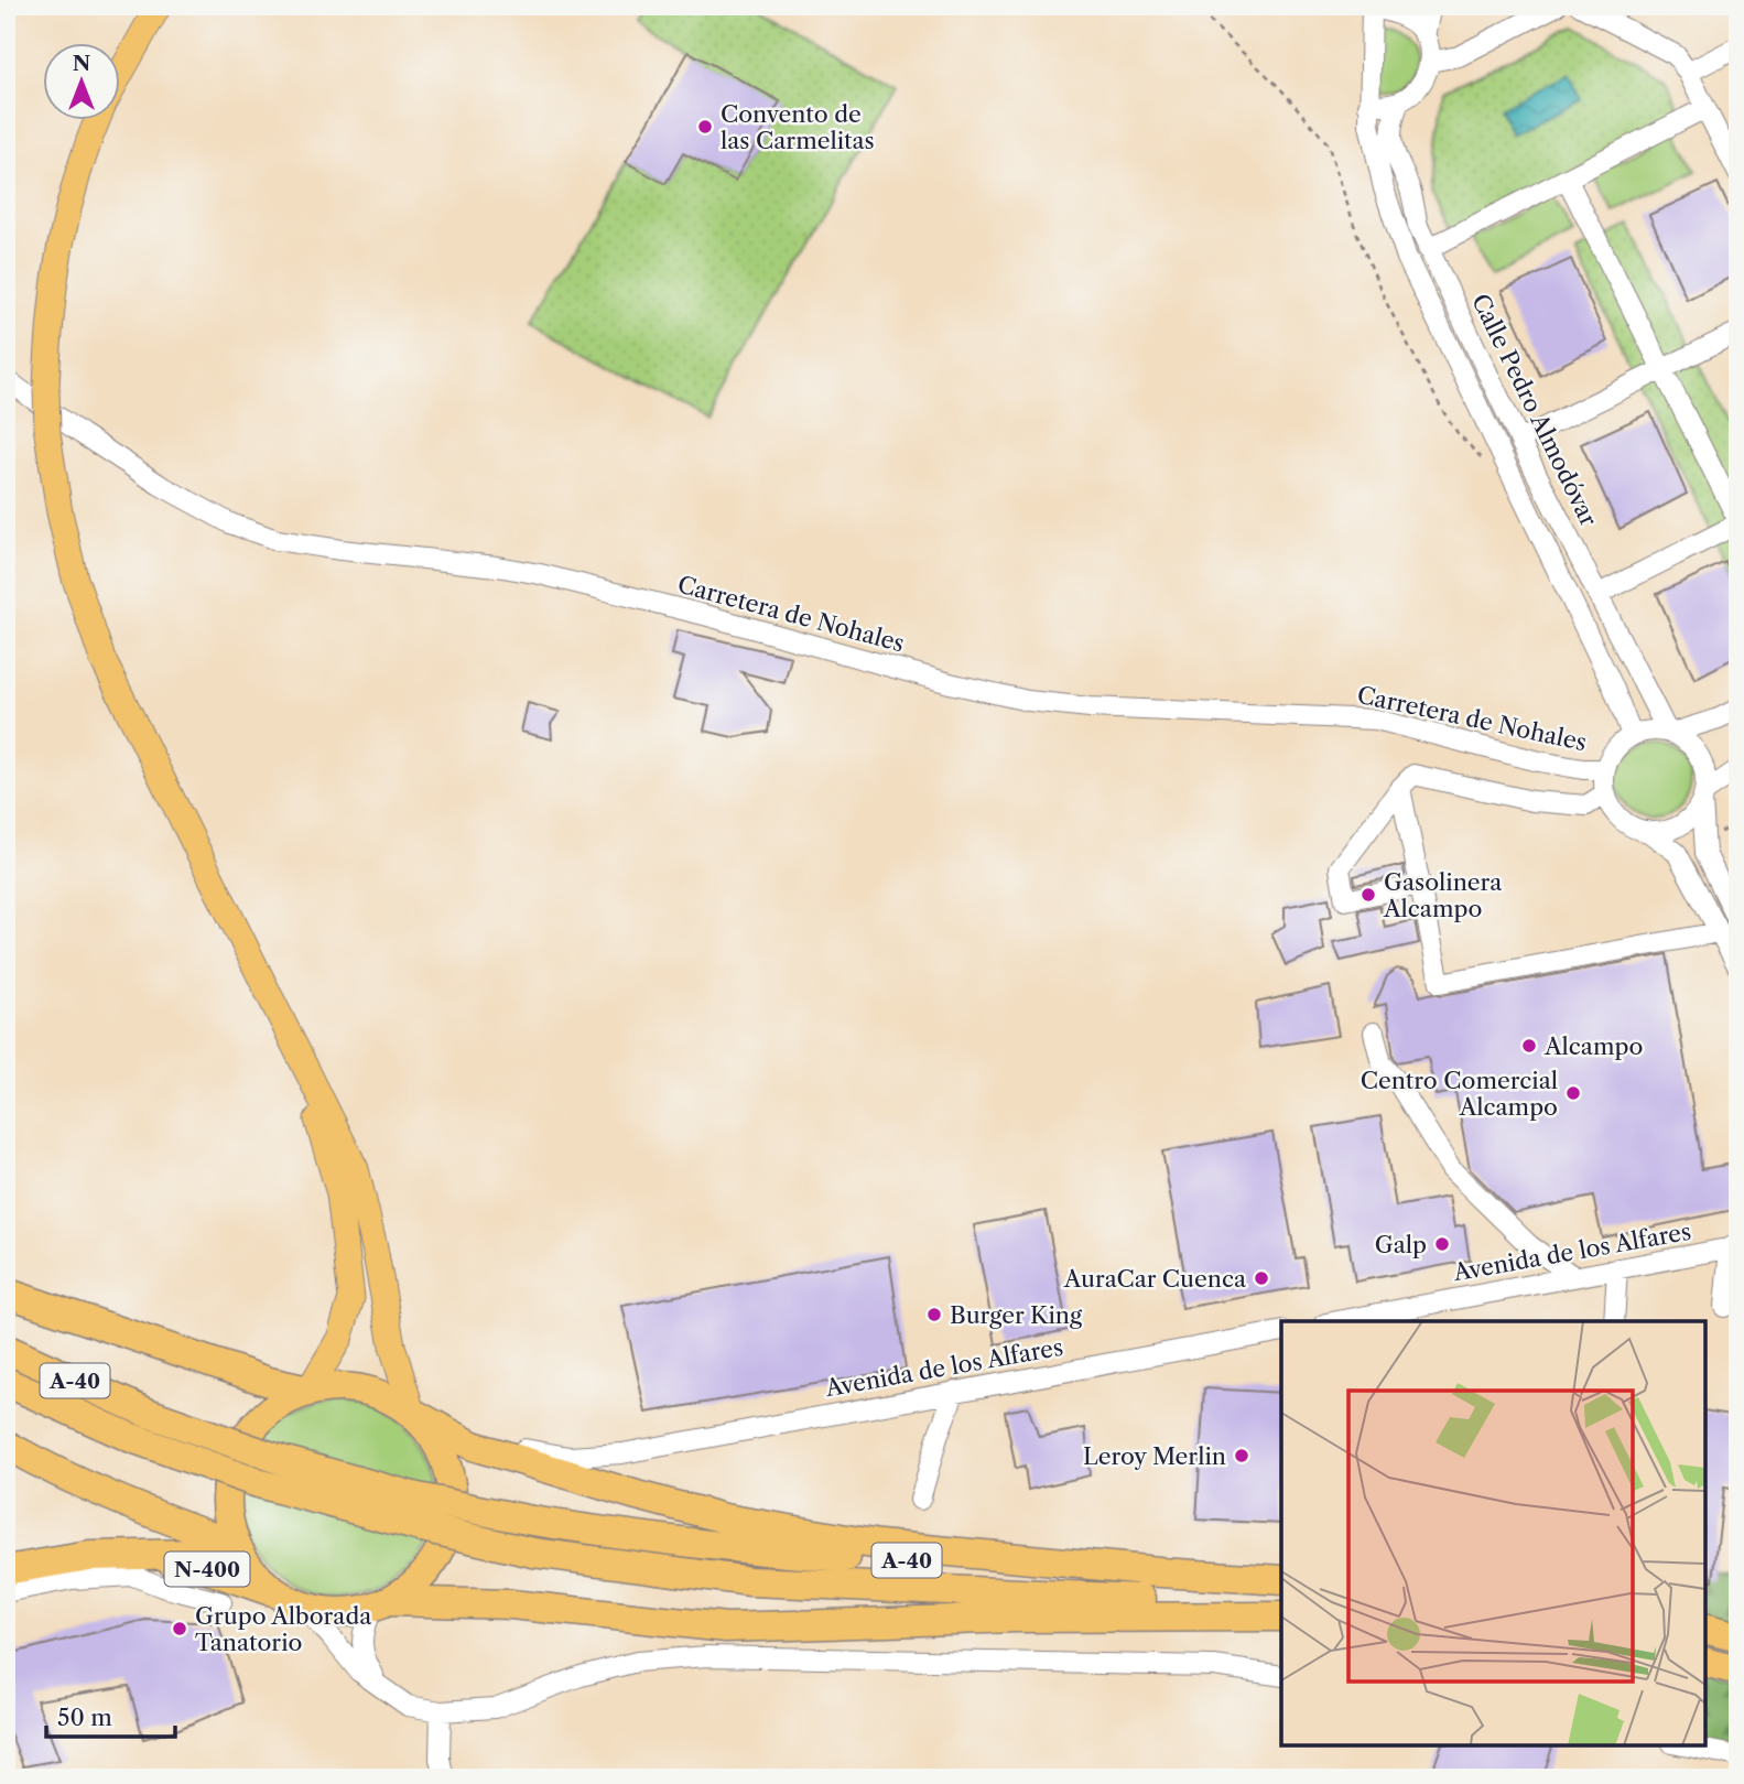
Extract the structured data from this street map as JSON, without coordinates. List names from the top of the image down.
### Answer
{
  "streets": {
    "highway": ["A-40", "N-400"],
    "street": ["Calle Pedro Almodóvar", "Carretera de Nohales", "Avenida de los Alfares"]
  },
  "crossings": [
    ["Calle Pedro Almodóvar", "Carretera de Nohales"]
  ],
  "places": [
    "Convento de las Carmelitas",
    "Gasolinera Alcampo",
    "Alcampo",
    "Centro Comercial Alcampo",
    "Galp",
    "AuraCar Cuenca",
    "Burger King",
    "Leroy Merlin",
    "Grupo Alborada Tanatorio"
  ],
  "scale_bar": "50 m",
  "north": "top"
}
